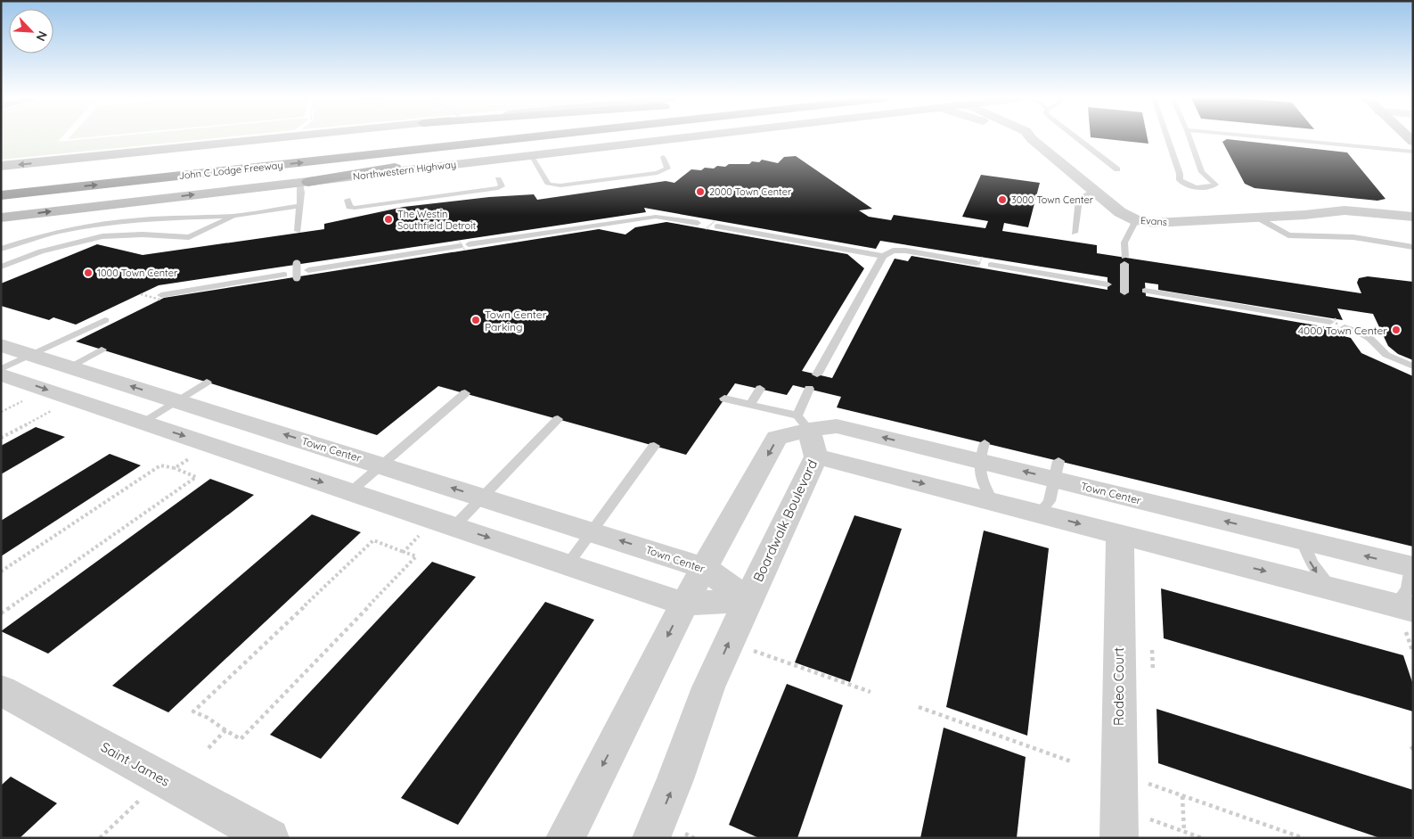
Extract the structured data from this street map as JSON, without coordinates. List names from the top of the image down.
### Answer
{
  "streets": {
    "highway": ["John C Lodge Freeway"],
    "main road": ["Northwestern Highway"],
    "street": [
      "Evans",
      "Town Center",
      "Boardwalk Boulevard",
      "Rodeo Court",
      "Saint James"
    ]
  },
  "crossings": [
    ["Town Center", "Boardwalk Boulevard"]
  ],
  "places": [
    "2000 Town Center",
    "3000 Town Center",
    "The Westin Southfield Detroit",
    "1000 Town Center",
    "Town Center Parking",
    "4000 Town Center"
  ],
  "north": "bottom right"
}
